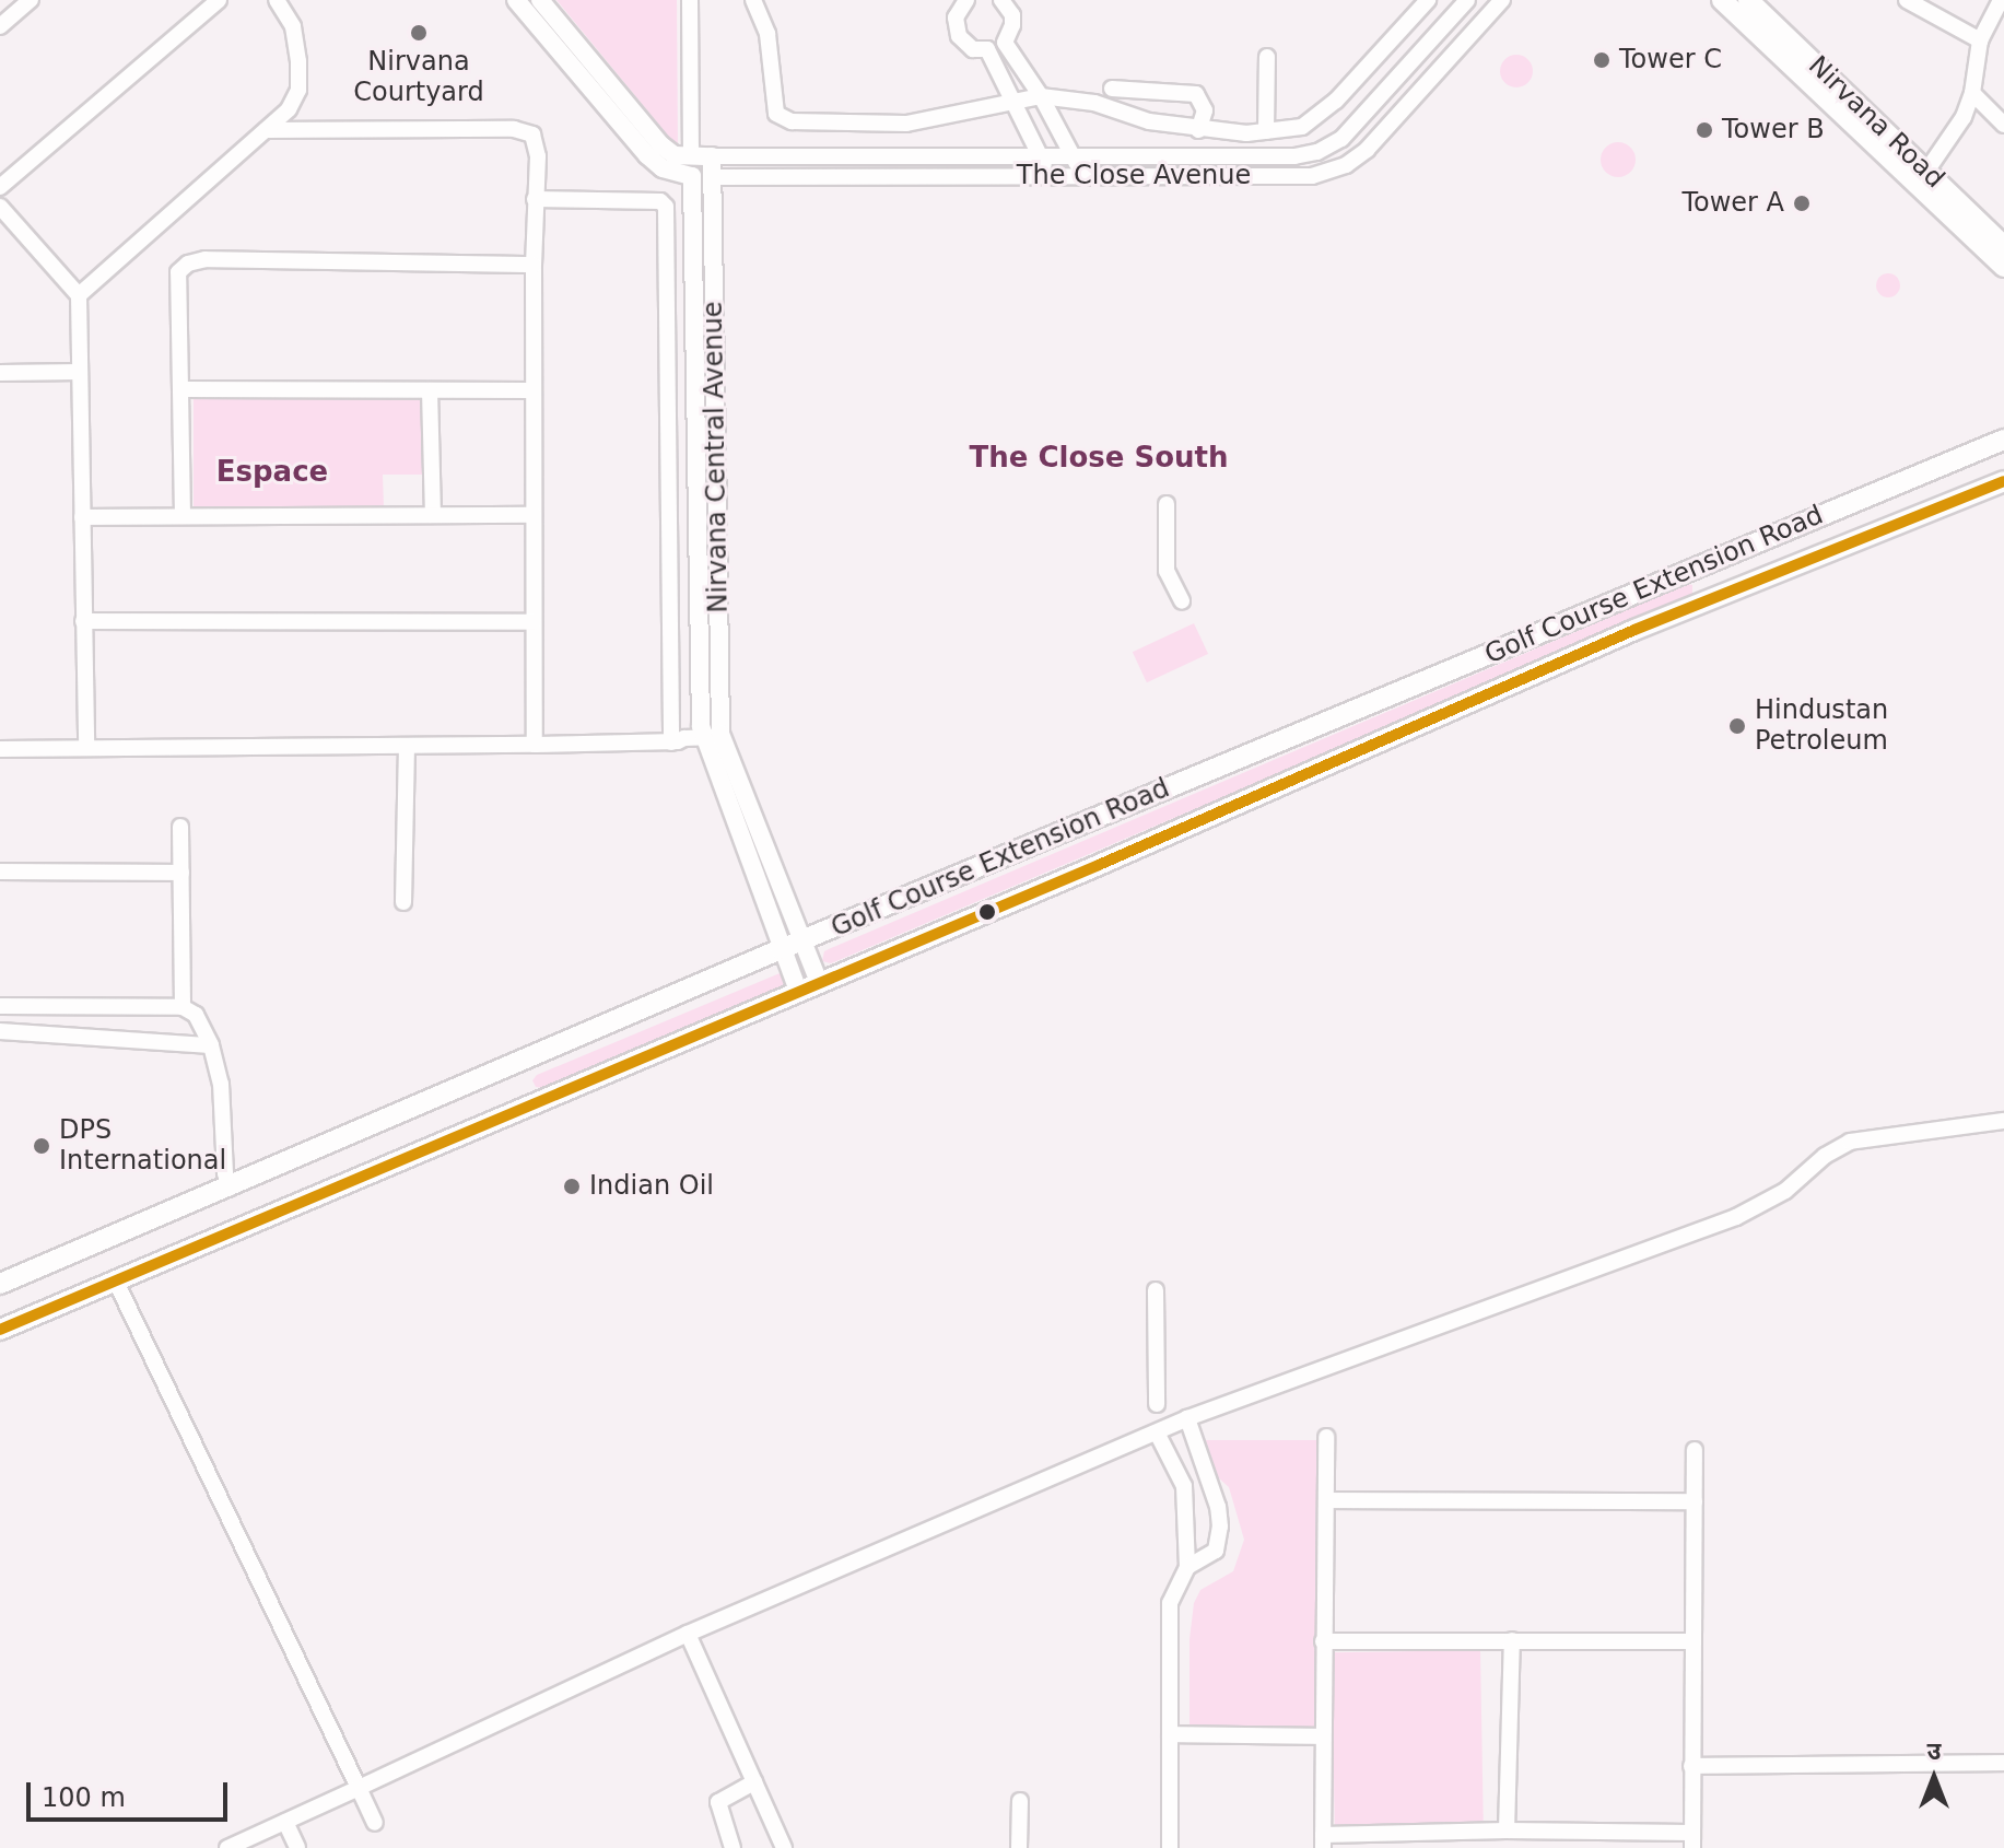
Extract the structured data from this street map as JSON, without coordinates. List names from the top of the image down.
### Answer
{
  "streets": {
    "main road": ["Nirvana Road", "Golf Course Extension Road"],
    "street": ["The Close Avenue", "Nirvana Central Avenue"]
  },
  "crossings": [
    ["The Close Avenue", "Nirvana Central Avenue"],
    ["Nirvana Central Avenue", "Golf Course Extension Road"]
  ],
  "districts": ["The Close South", "Espace"],
  "places": [
    "Nirvana Courtyard",
    "Tower C",
    "Tower B",
    "Tower A",
    "Hindustan Petroleum",
    "DPS International",
    "Indian Oil"
  ],
  "scale_bar": "100 m",
  "north": "top"
}
